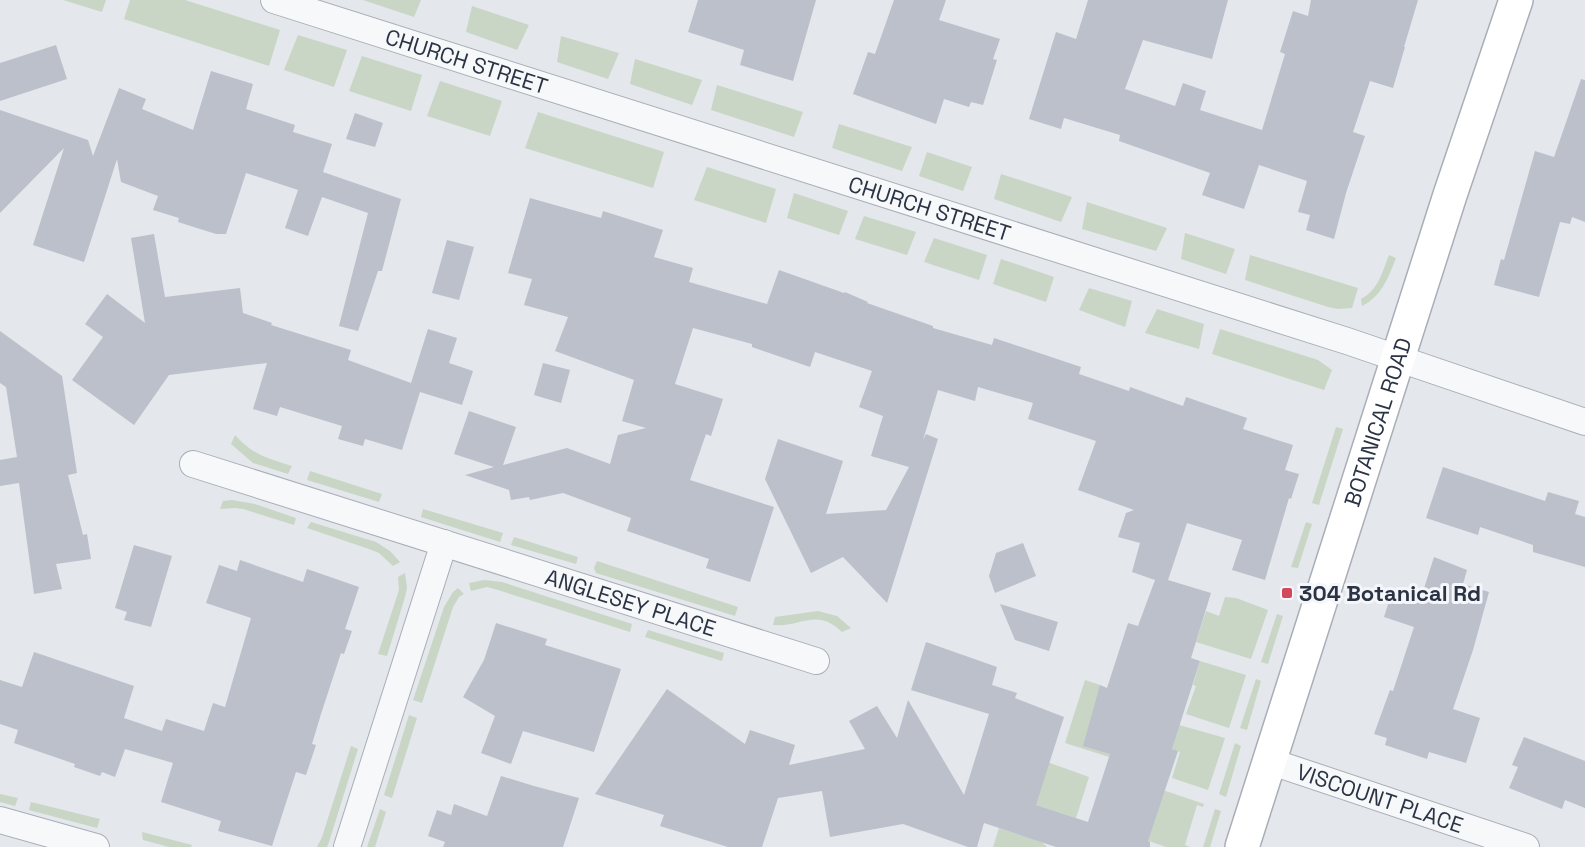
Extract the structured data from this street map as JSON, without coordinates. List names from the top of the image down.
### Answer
{
  "streets": {
    "main road": ["BOTANICAL ROAD"],
    "street": ["CHURCH STREET", "ANGLESEY PLACE", "VISCOUNT PLACE"]
  },
  "crossings": [
    ["CHURCH STREET", "BOTANICAL ROAD"],
    ["BOTANICAL ROAD", "VISCOUNT PLACE"]
  ],
  "places": {
    "transit": ["304 Botanical Rd"]
  }
}
